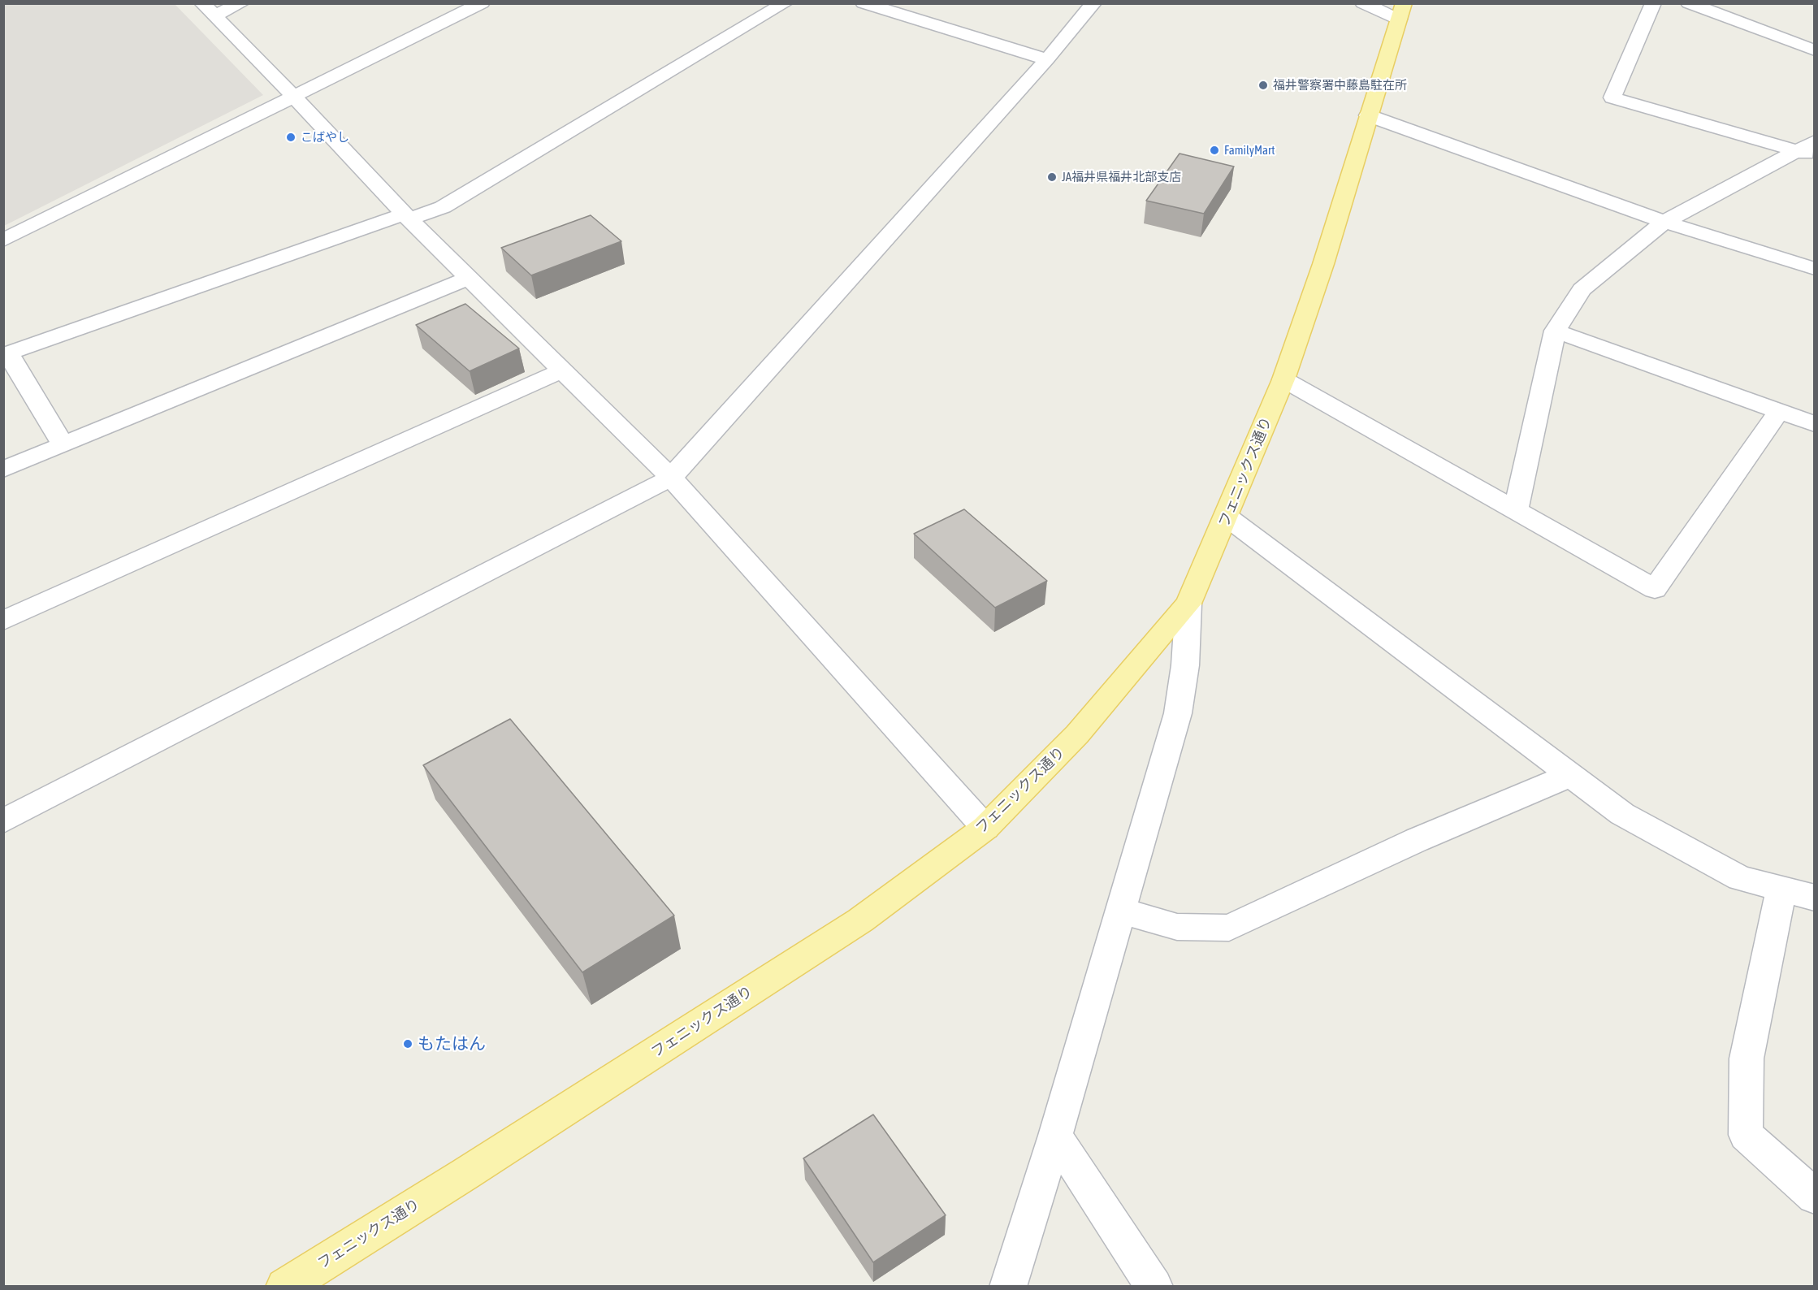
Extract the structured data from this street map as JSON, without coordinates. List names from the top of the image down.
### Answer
{
  "streets": {
    "main road": ["フェニックス通り"]
  },
  "places": [
    "福井警察署中藤島駐在所",
    "こばやし",
    "FamilyMart",
    "JA福井県福井北部支店",
    "もたはん"
  ]
}
